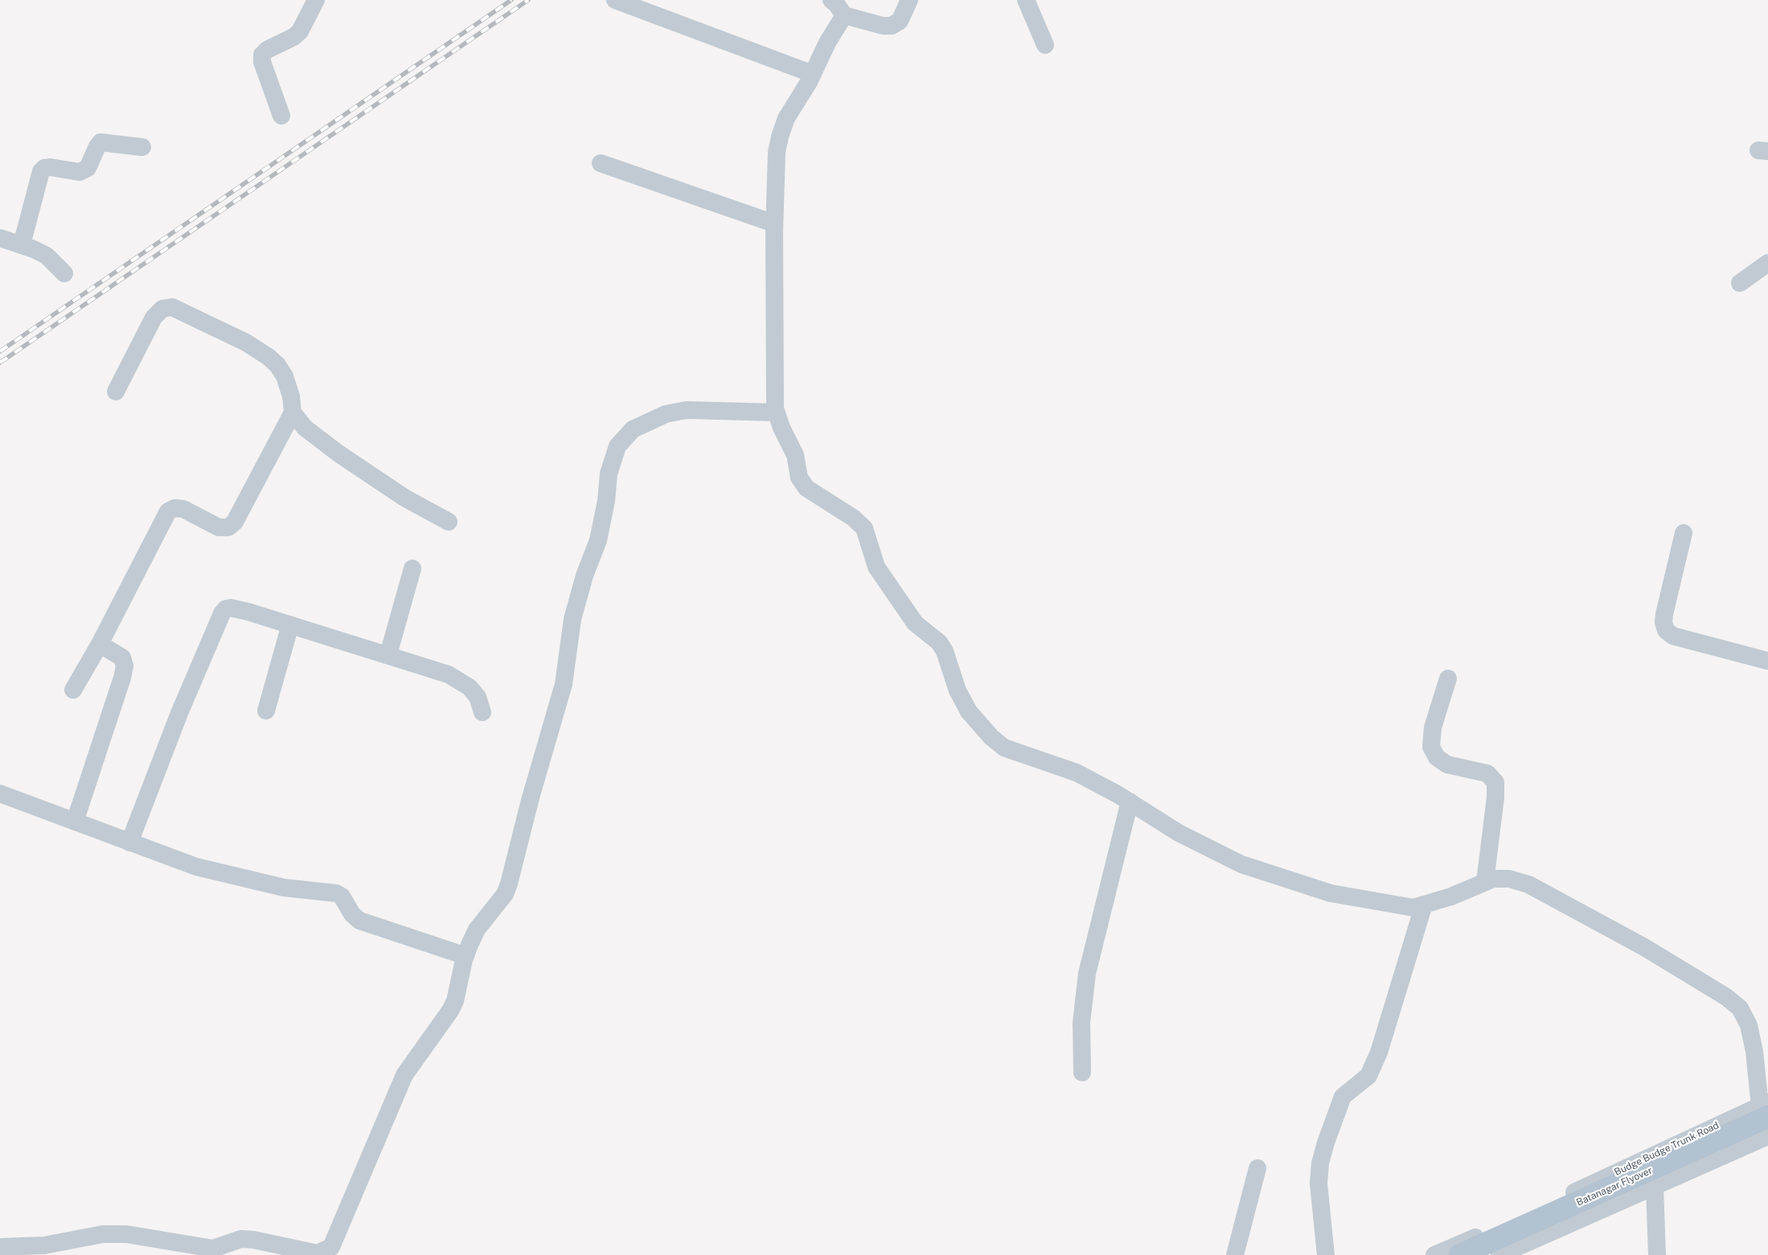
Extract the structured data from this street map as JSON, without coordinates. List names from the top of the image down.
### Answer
{
  "streets": {
    "main road": ["Batanagar Flyover"],
    "street": ["Budge Budge Trunk Road"]
  },
  "crossings": [
    ["Budge Budge Trunk Road", "Batanagar Flyover"]
  ]
}
